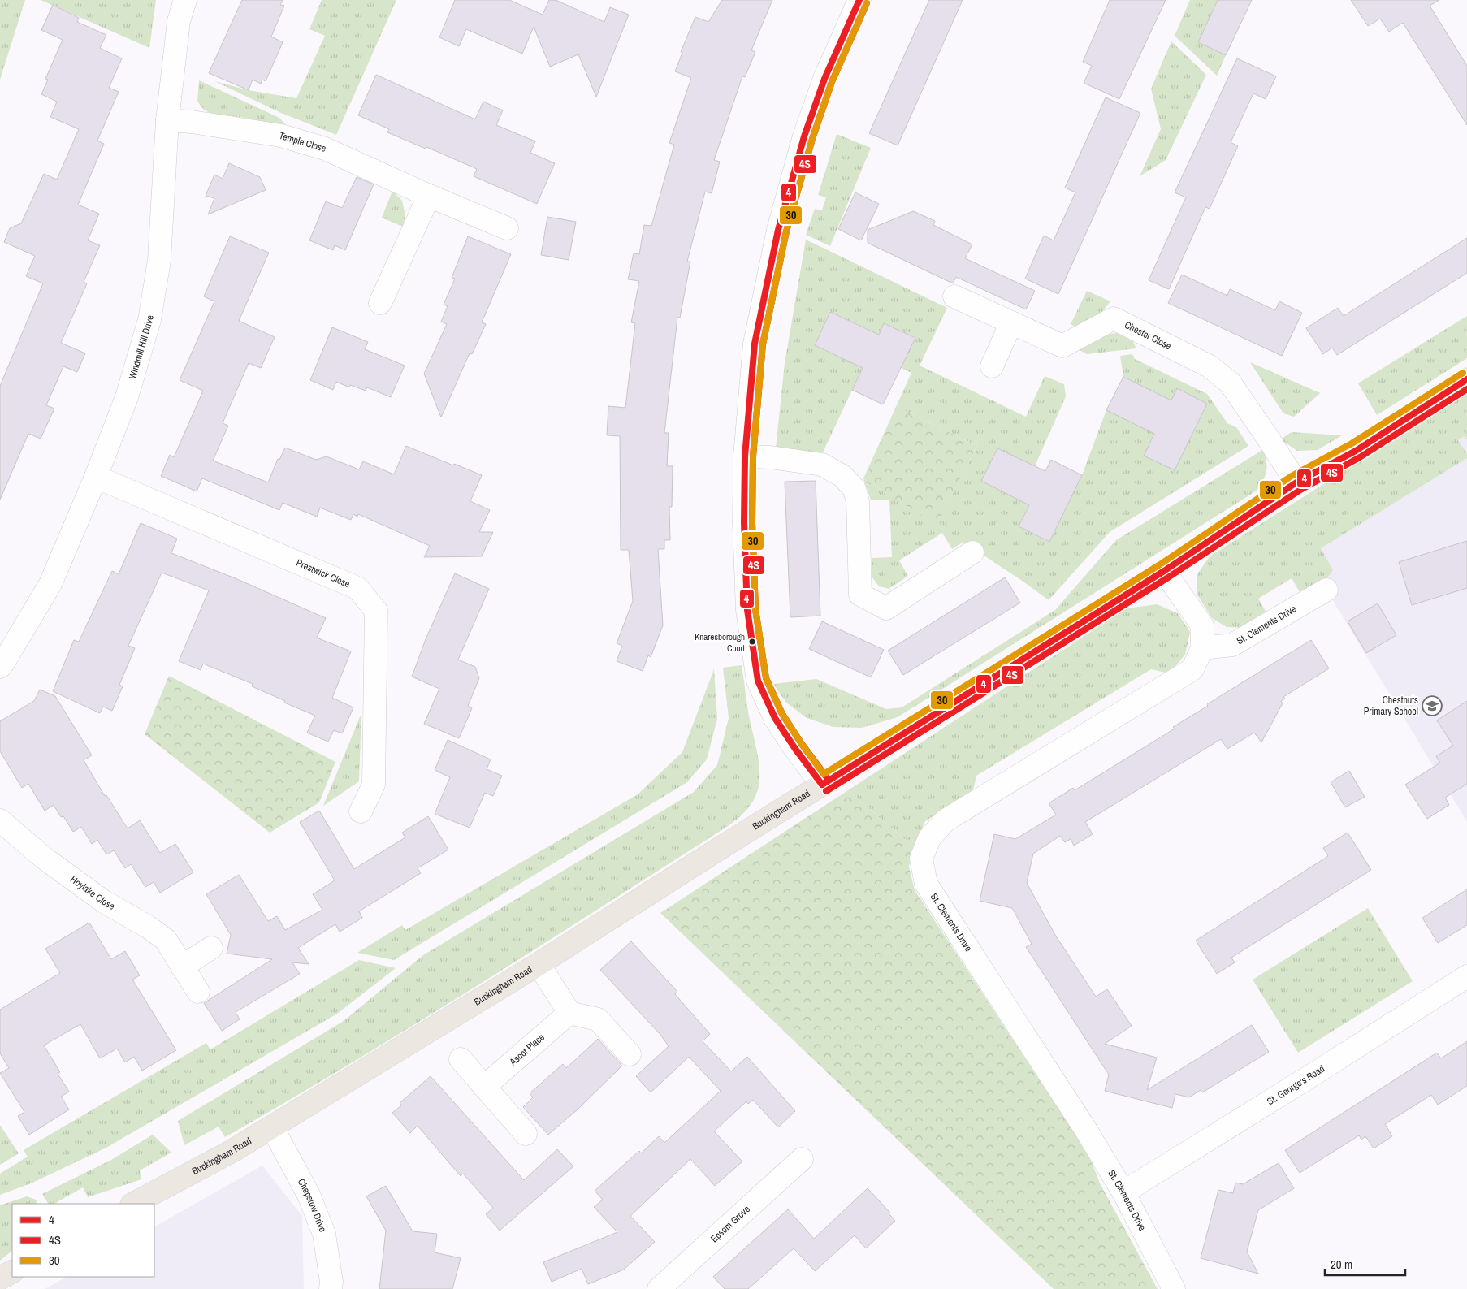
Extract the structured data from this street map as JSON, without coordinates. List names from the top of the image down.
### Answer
{
  "streets": {
    "main road": ["Buckingham Road"],
    "street": [
      "Temple Close",
      "Chester Close",
      "Windmill Hill Drive",
      "Prestwick Close",
      "St. Clements Drive",
      "Hoylake Close",
      "Ascot Place",
      "St. George's Road",
      "Chepstow Drive",
      "Epsom Grove"
    ]
  },
  "crossings": [
    ["Temple Close", "Windmill Hill Drive"],
    ["Chester Close", "Buckingham Road"],
    ["Windmill Hill Drive", "Prestwick Close"],
    ["St. Clements Drive", "Buckingham Road"],
    ["St. Clements Drive", "St. George's Road"],
    ["Buckingham Road", "Chepstow Drive"]
  ],
  "places": {
    "other": ["Knaresborough Court"],
    "school or university": ["Chestnuts Primary School"]
  },
  "lines": ["transit line 4", "transit line 4S", "transit line 30"],
  "legend": ["4", "4S", "30"],
  "scale_bar": "20 m"
}
